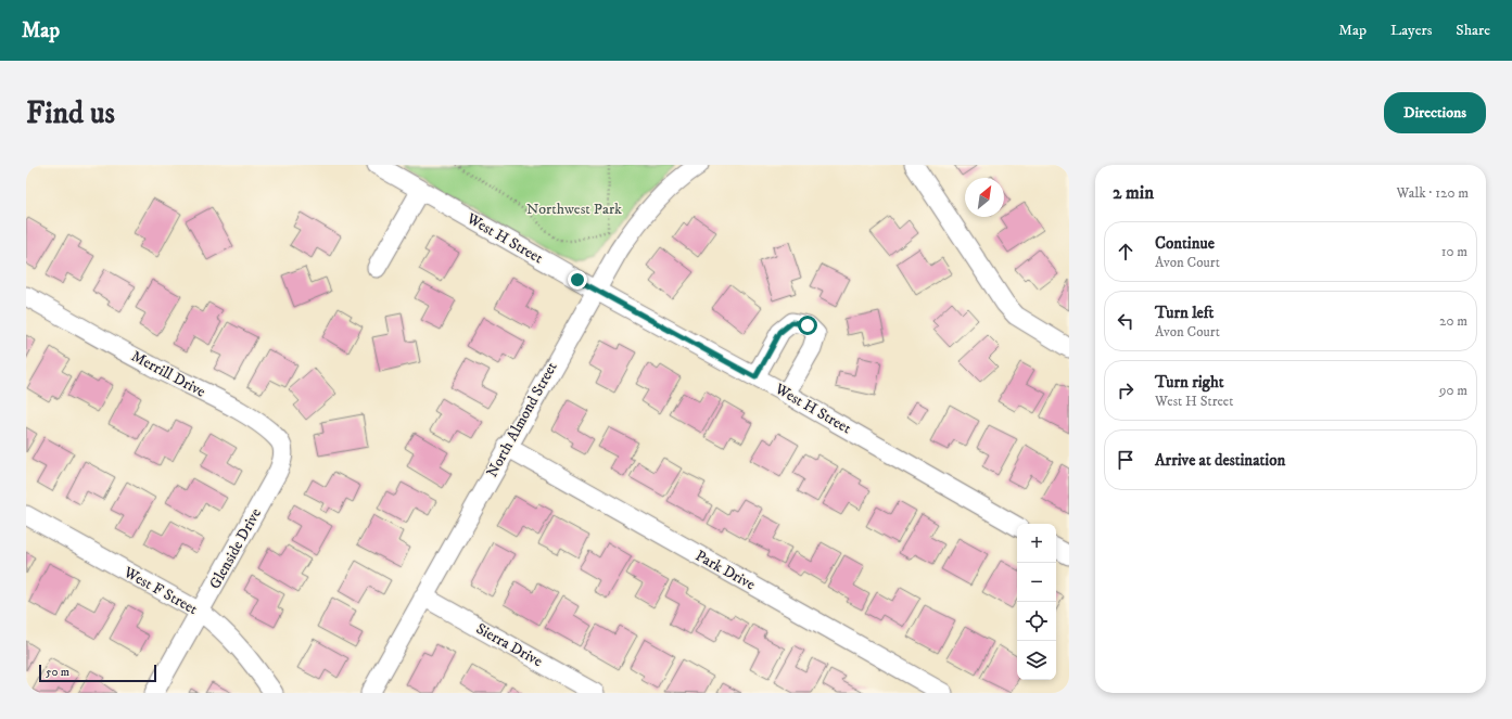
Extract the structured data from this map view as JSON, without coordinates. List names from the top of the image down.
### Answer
{
  "streets": {
    "street": [
      "West H Street",
      "Merrill Drive",
      "North Almond Street",
      "Glenside Drive",
      "Park Drive",
      "West F Street",
      "Sierra Drive"
    ]
  },
  "crossings": [
    ["West H Street", "North Almond Street"],
    ["Merrill Drive", "Glenside Drive"],
    ["North Almond Street", "Park Drive"],
    ["North Almond Street", "Sierra Drive"],
    ["Glenside Drive", "West F Street"]
  ],
  "parks": ["Northwest Park"],
  "scale_bar": "50 m",
  "north": "top right",
  "page": {
    "header": "Map",
    "nav": ["Map", "Layers", "Share"],
    "buttons": "Directions",
    "title": "Find us",
    "heading": ["2 min", "Walk · 120 m"],
    "list": [
      ["Continue", "Avon Court", "10 m"],
      ["Turn left", "Avon Court", "20 m"],
      ["Turn right", "West H Street", "90 m"],
      "Arrive at destination"
    ],
    "map_buttons": ["+", "−"],
    "scale": "50 m"
  }
}
